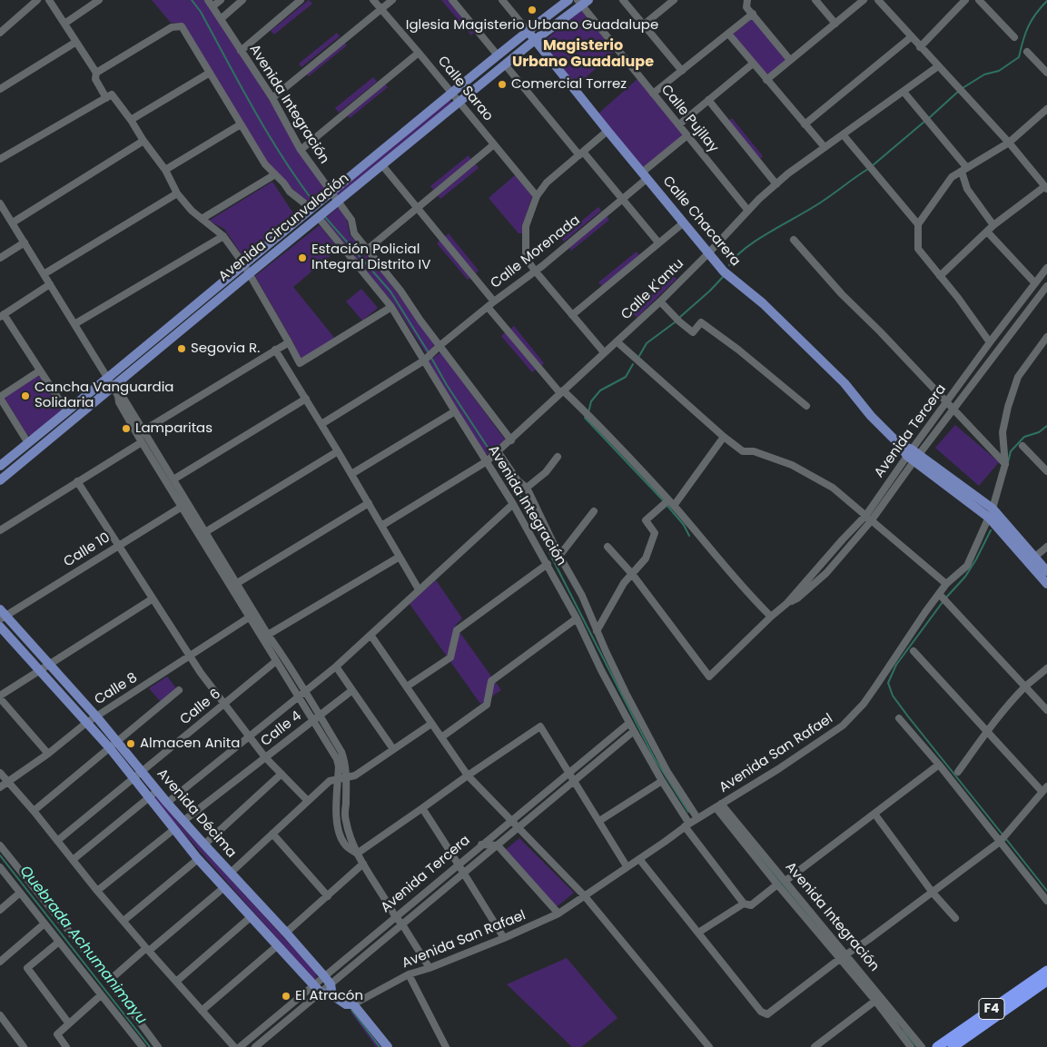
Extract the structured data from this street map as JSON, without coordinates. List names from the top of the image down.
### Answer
{
  "streets": {
    "highway": ["F4"],
    "main road": ["Calle Chacarera", "Avenida Circunvalación", "Avenida Décima"],
    "street": [
      "Calle Sarao",
      "Avenida Integración",
      "Calle Pujllay",
      "Calle Morenada",
      "Calle K'antu",
      "Avenida Tercera",
      "Calle 10",
      "Calle 8",
      "Calle 6",
      "Calle 4",
      "Avenida San Rafael"
    ]
  },
  "crossings": [
    ["Calle Sarao", "Avenida Circunvalación"],
    ["Avenida Integración", "Avenida Circunvalación"],
    ["Avenida Integración", "Calle Morenada"],
    ["Avenida Integración", "Calle K'antu"],
    ["Avenida Integración", "Avenida Tercera"],
    ["Avenida Integración", "Avenida San Rafael"],
    ["Calle Pujllay", "Avenida Circunvalación"],
    ["Calle Pujllay", "Calle Morenada"],
    ["Calle Pujllay", "Calle K'antu"],
    ["Calle Chacarera", "Avenida Circunvalación"],
    ["Calle Chacarera", "Calle Morenada"],
    ["Calle Chacarera", "Calle K'antu"],
    ["Calle Chacarera", "Avenida Tercera"],
    ["Avenida Tercera", "Avenida Décima"],
    ["Calle 10", "Avenida Décima"],
    ["Calle 8", "Avenida Décima"],
    ["Calle 6", "Avenida Décima"],
    ["Calle 4", "Avenida Décima"]
  ],
  "districts": ["Magisterio Urbano Guadalupe"],
  "water": ["Quebrada Achumanimayu"],
  "places": [
    "Iglesia Magisterio Urbano Guadalupe",
    "Comercial Torrez",
    "Estación Policial Integral Distrito IV",
    "Segovia R.",
    "Cancha Vanguardia Solidaria",
    "Lamparitas",
    "Almacen Anita",
    "El Atracón"
  ]
}
